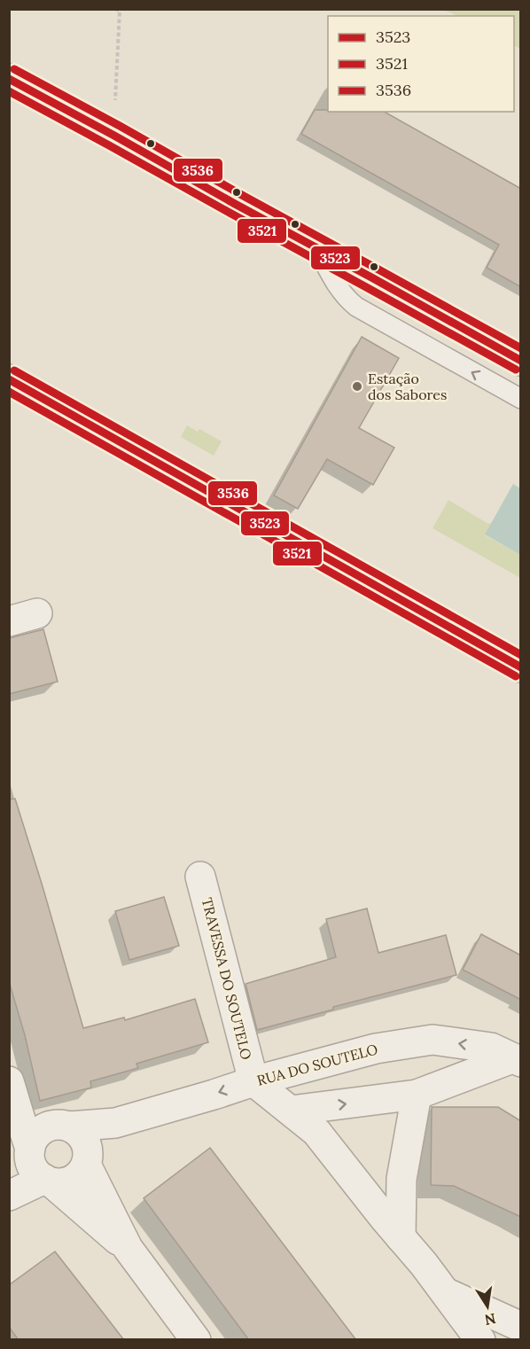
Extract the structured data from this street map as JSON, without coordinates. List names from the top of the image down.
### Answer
{
  "streets": {
    "street": ["TRAVESSA DO SOUTELO", "RUA DO SOUTELO"]
  },
  "crossings": [
    ["TRAVESSA DO SOUTELO", "RUA DO SOUTELO"]
  ],
  "places": ["Estação dos Sabores"],
  "lines": ["transit line 3536", "transit line 3523", "transit line 3521"],
  "legend": ["3523", "3521", "3536"],
  "north": "bottom"
}
